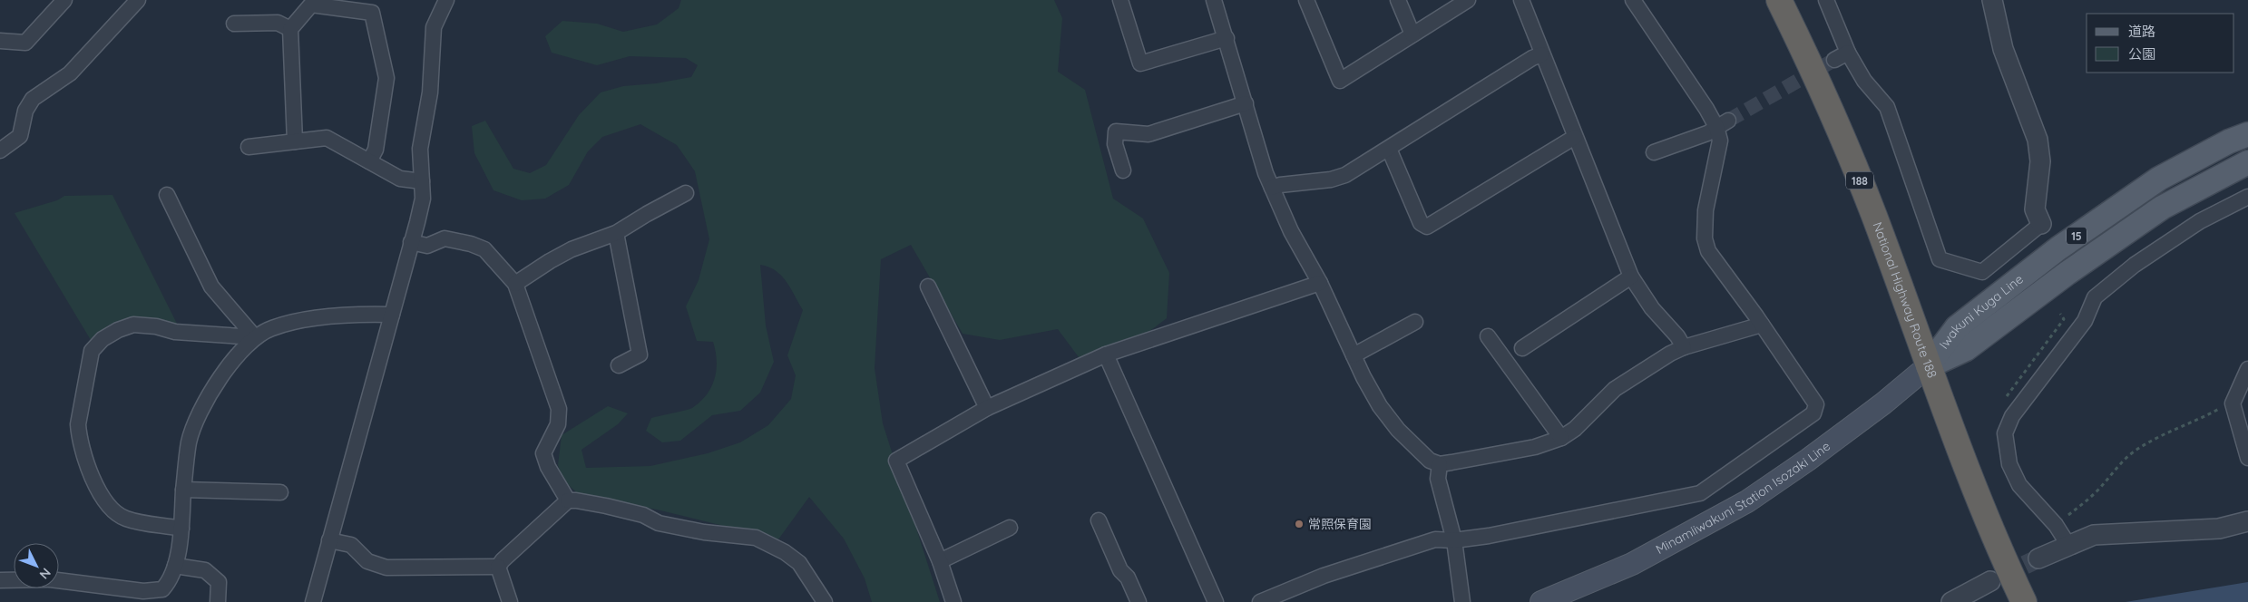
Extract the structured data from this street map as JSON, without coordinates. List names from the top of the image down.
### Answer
{
  "streets": {
    "highway": ["188", "National Highway Route 188"],
    "main road": ["15", "Iwakuni Kuga Line", "Minamiiwakuni Station Isozaki Line"]
  },
  "crossings": [
    ["National Highway Route 188", "Iwakuni Kuga Line"],
    ["National Highway Route 188", "Minamiiwakuni Station Isozaki Line"],
    ["Iwakuni Kuga Line", "Minamiiwakuni Station Isozaki Line"]
  ],
  "places": ["常照保育園"],
  "legend": ["道路", "公園"],
  "north": "bottom right"
}
